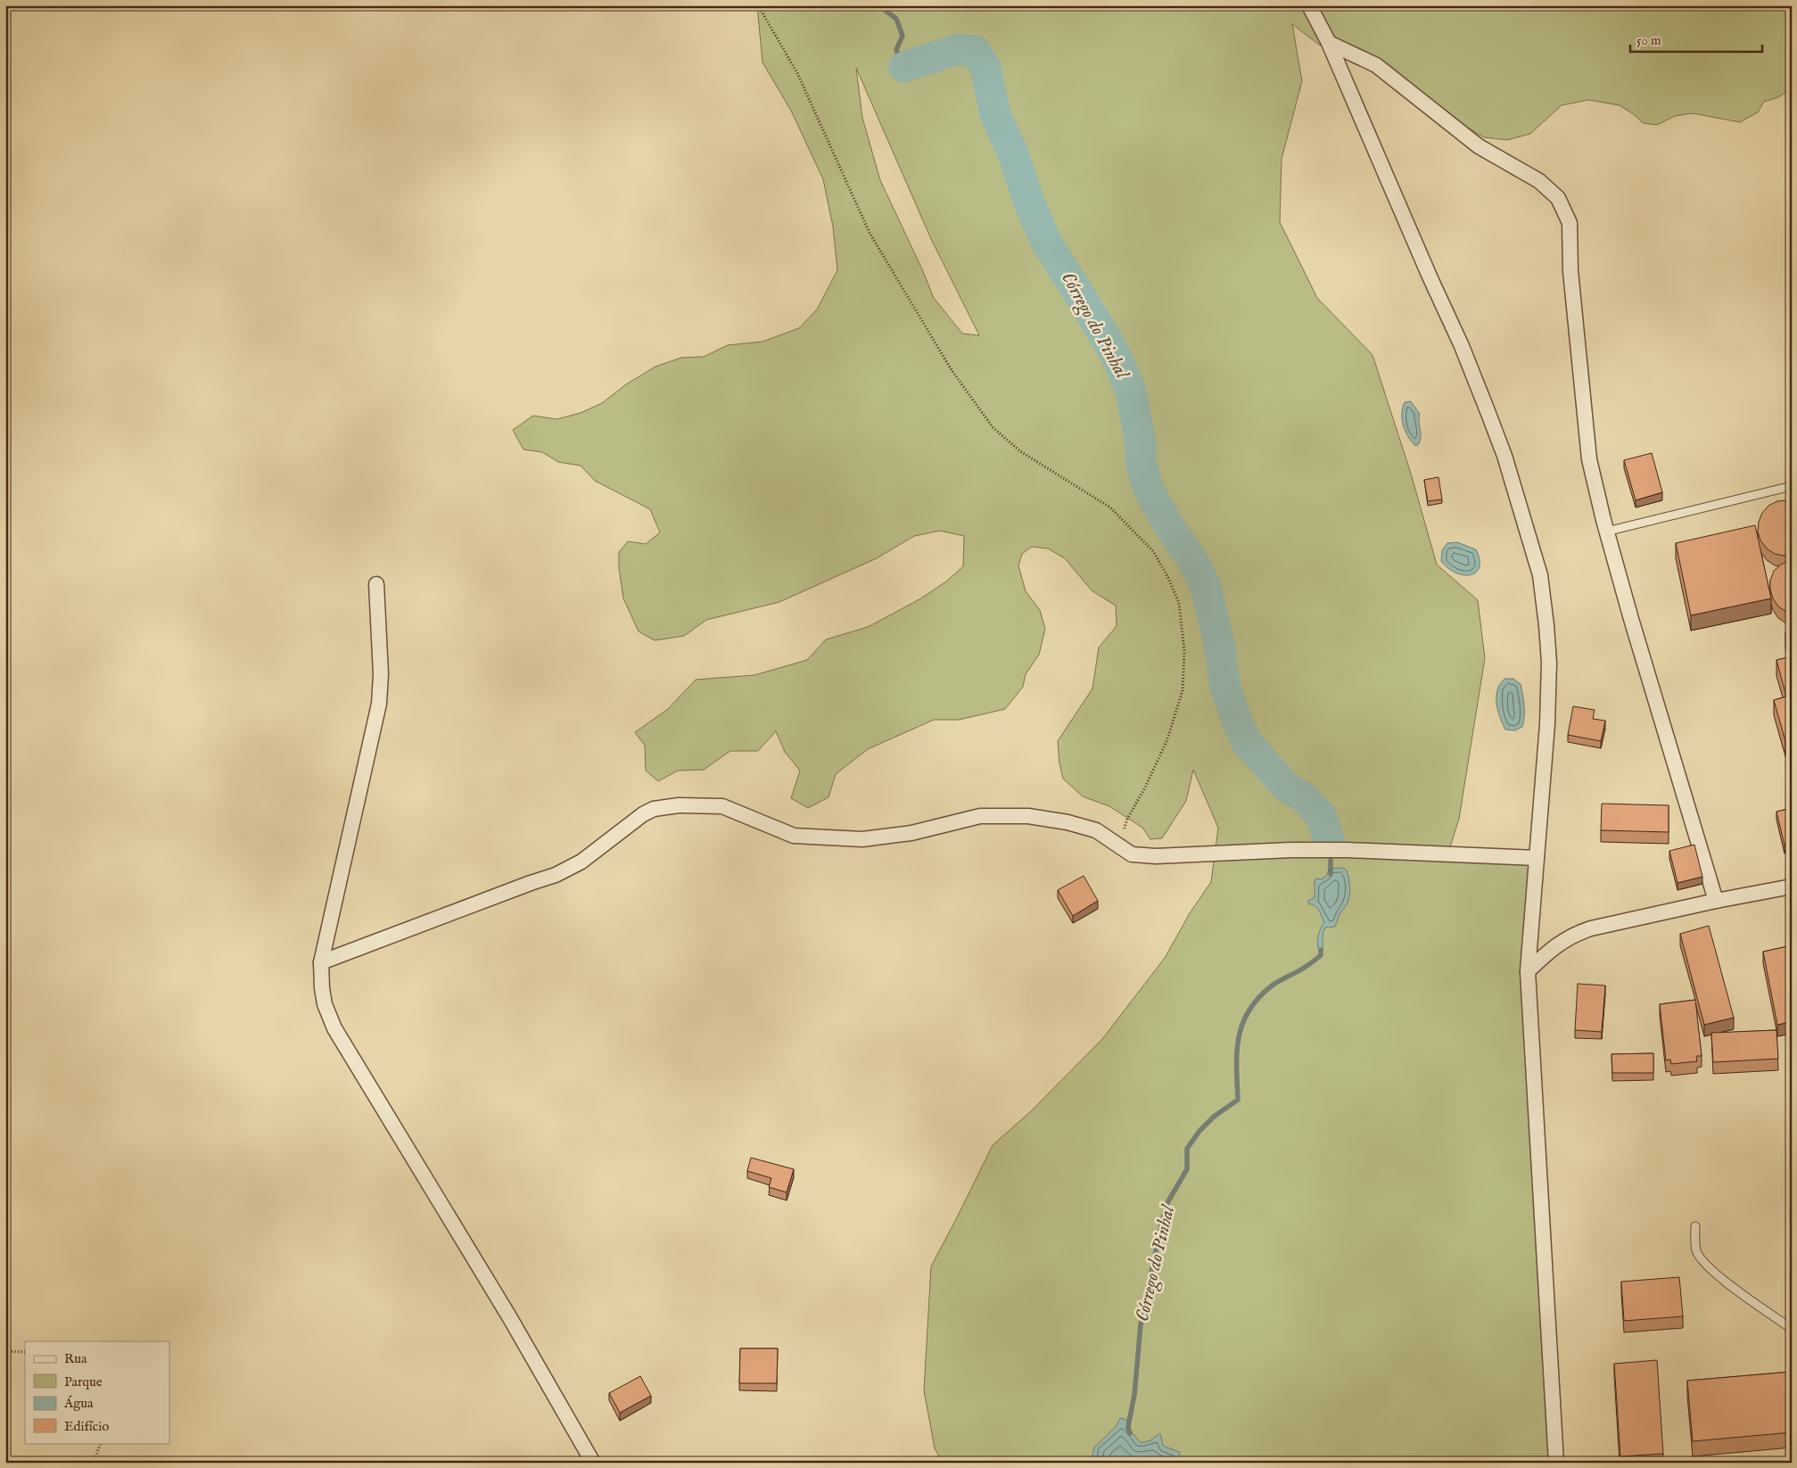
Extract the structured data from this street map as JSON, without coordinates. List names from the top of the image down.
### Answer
{
  "water": ["Córrego do Pinhal"],
  "legend": [
    "Rua",
    "Parque",
    "Água",
    "Edifício"
  ],
  "scale_bar": "50 m"
}
